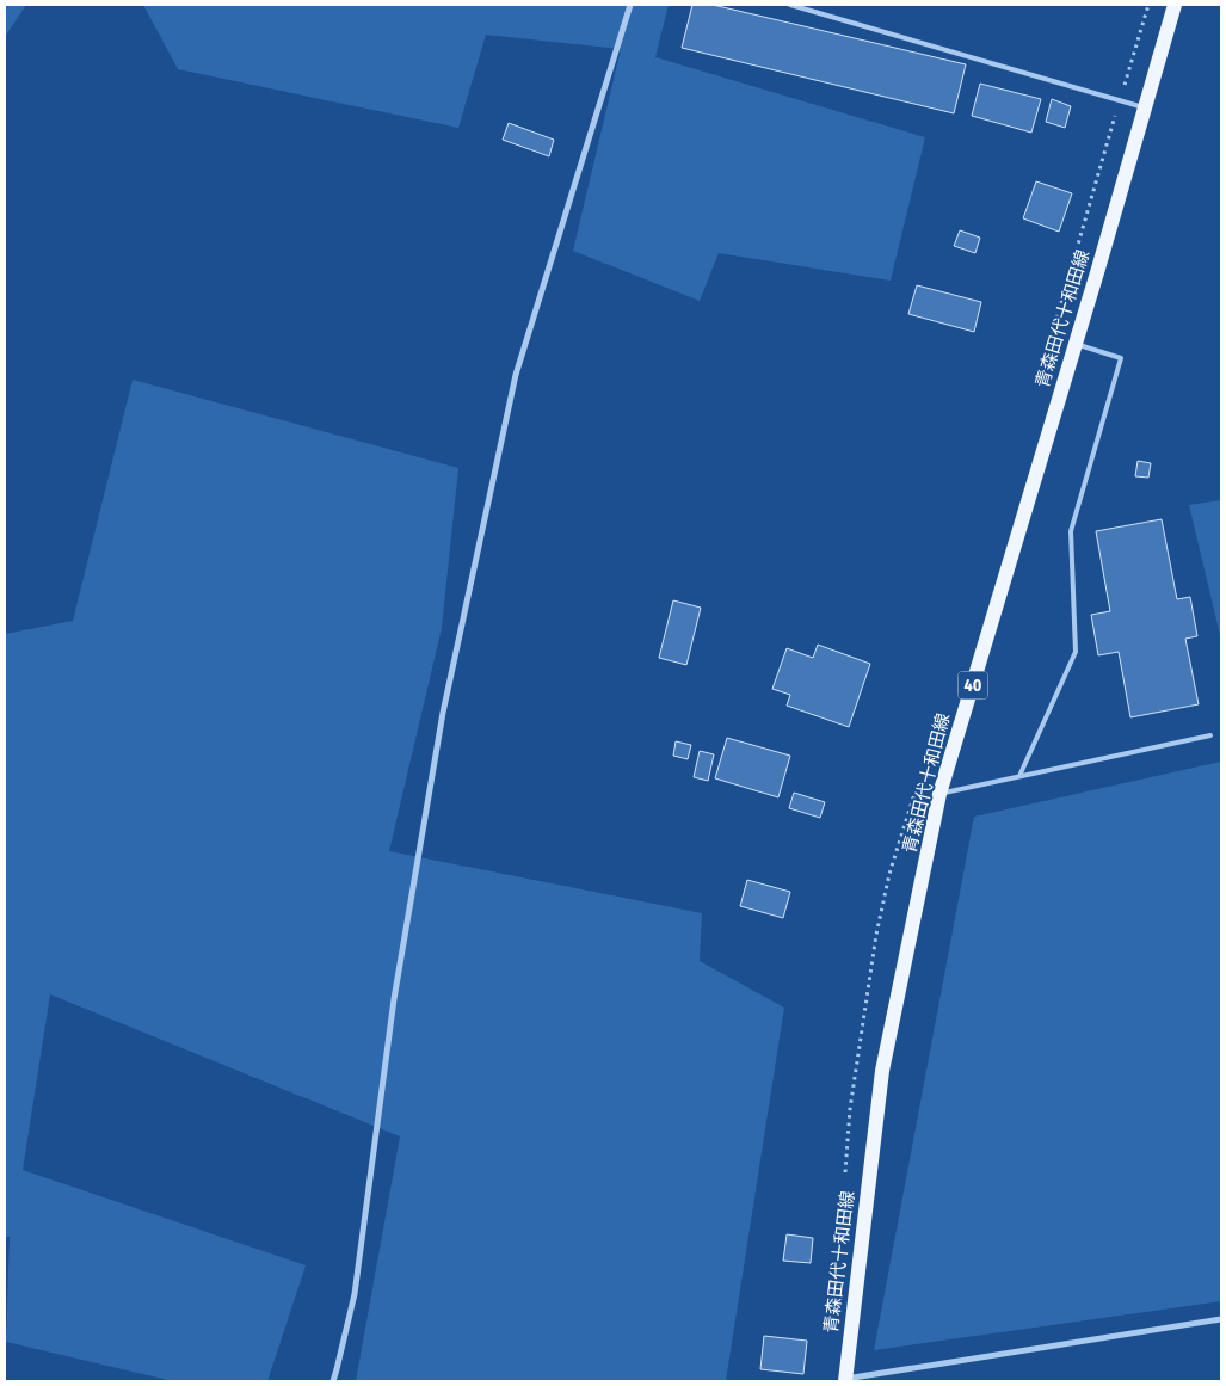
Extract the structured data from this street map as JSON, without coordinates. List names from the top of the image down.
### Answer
{
  "streets": {
    "main road": ["青森田代十和田線", "40"]
  }
}
